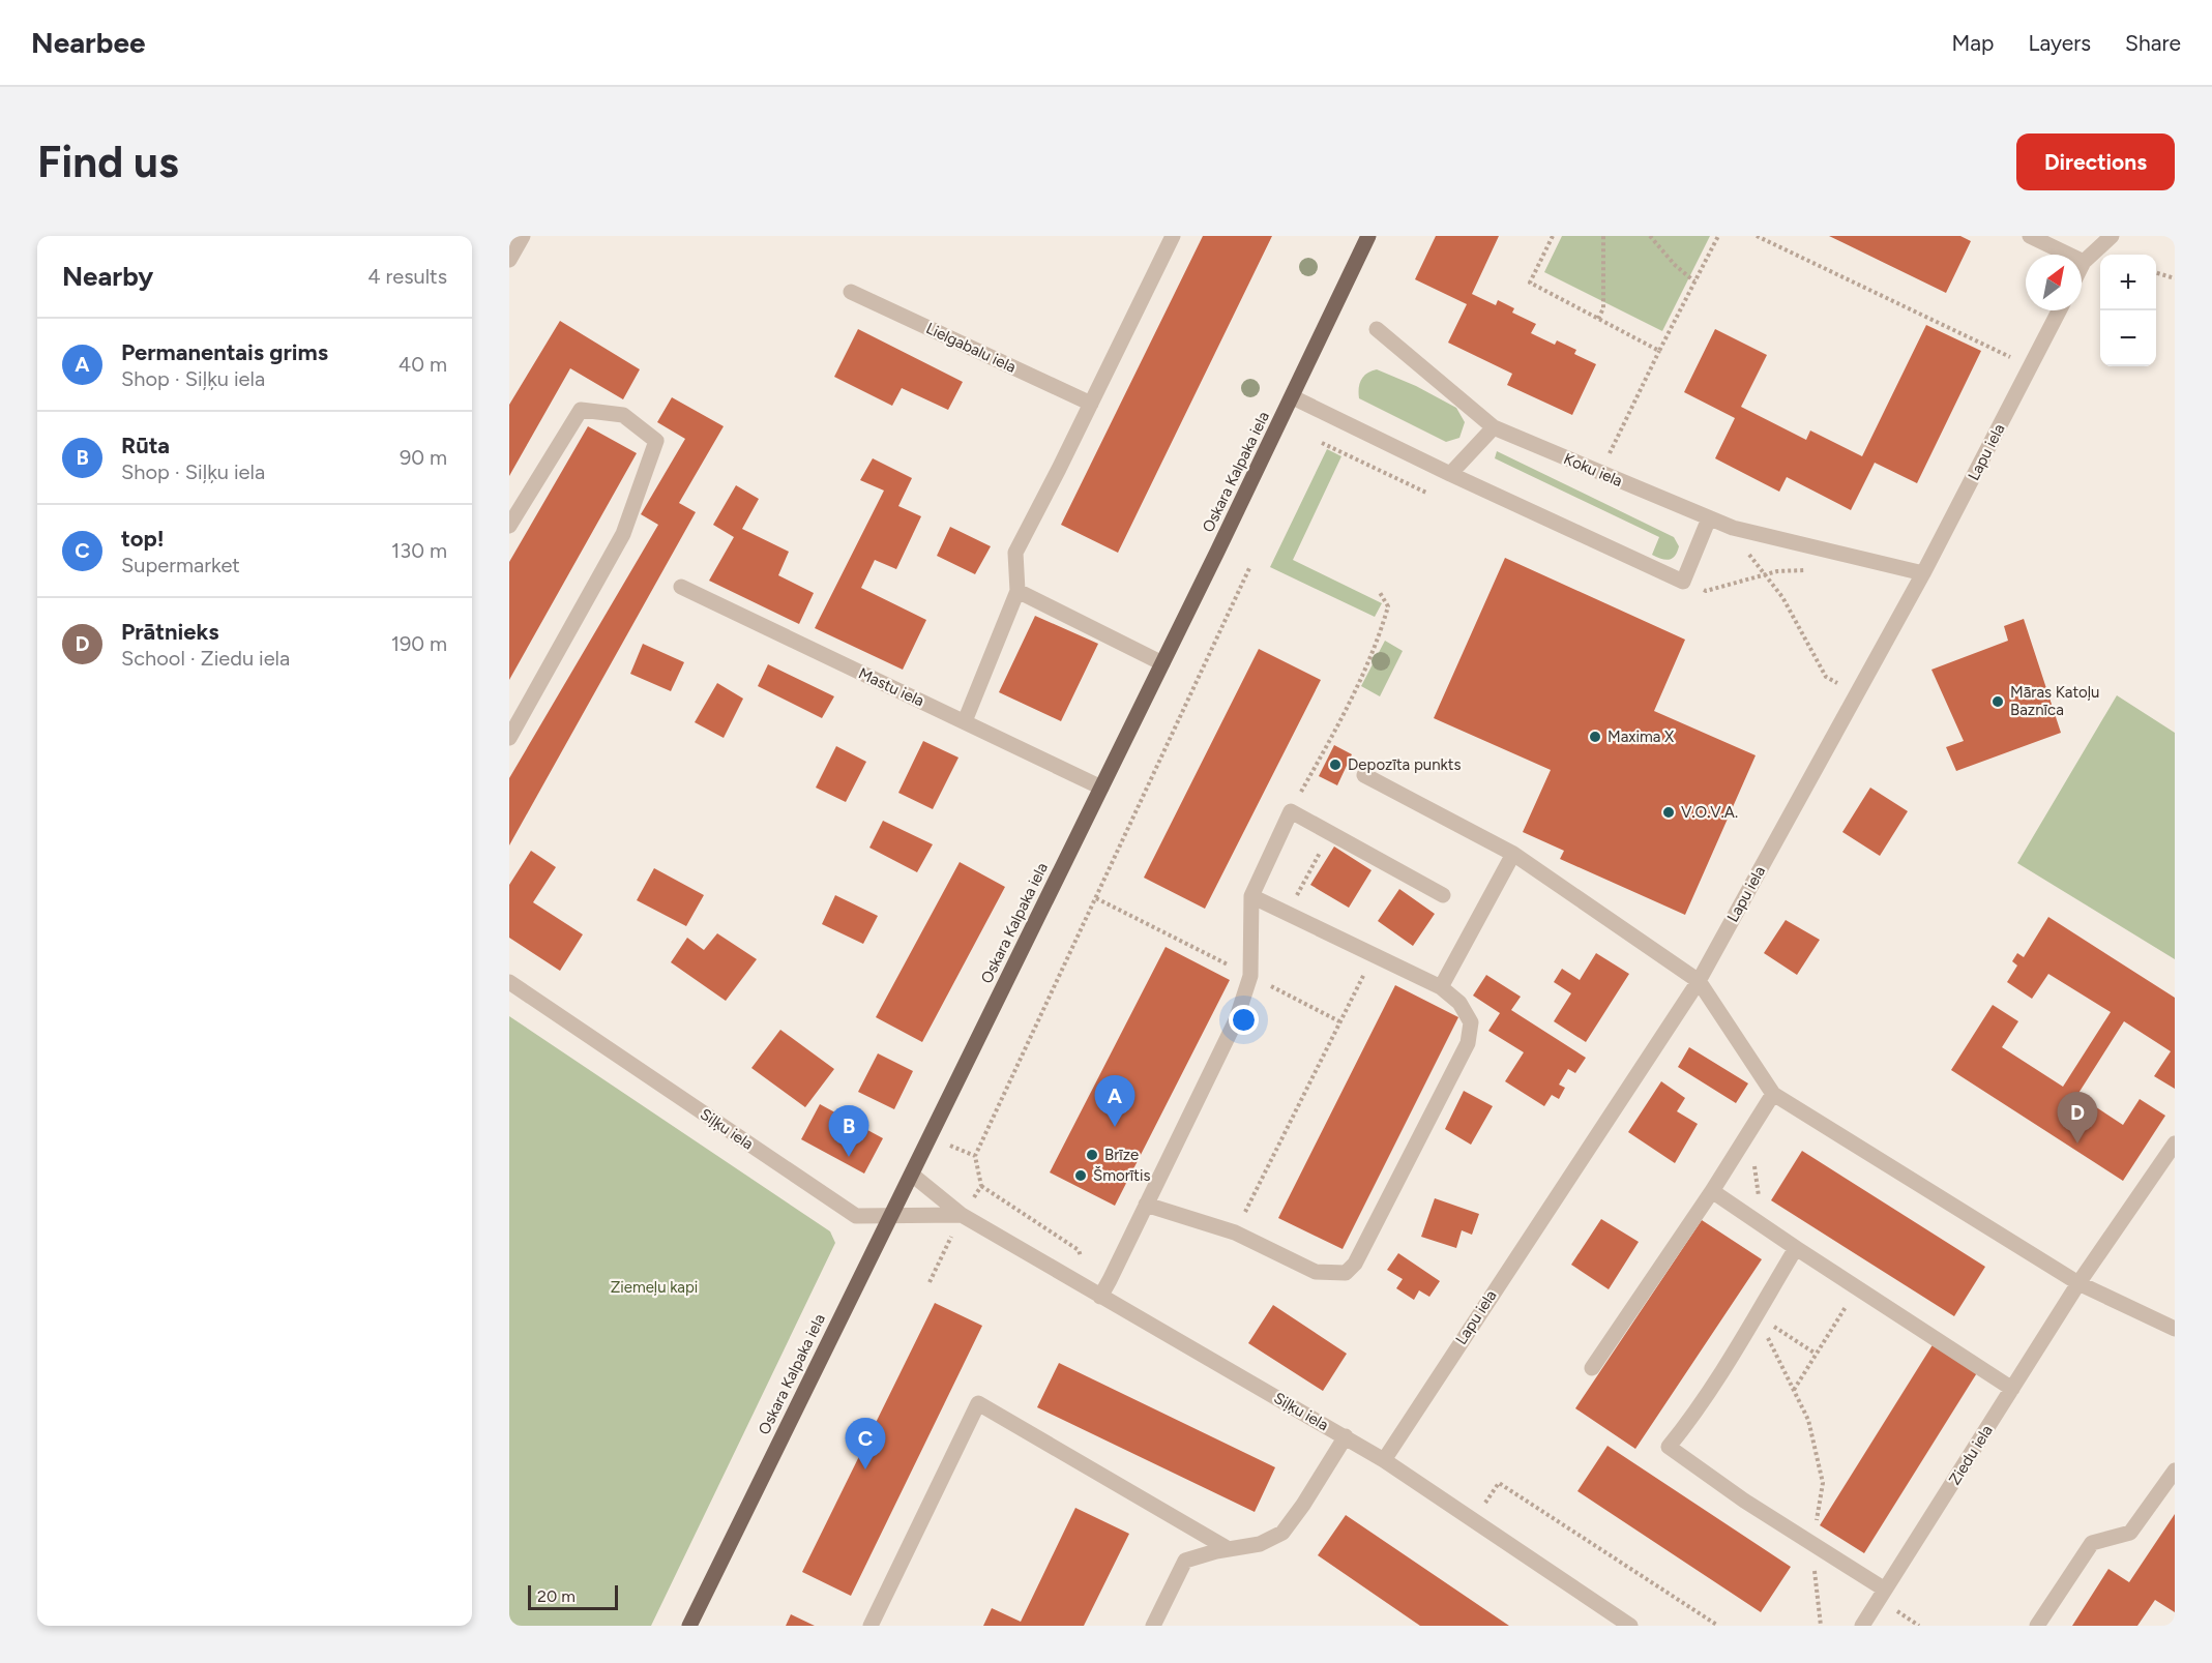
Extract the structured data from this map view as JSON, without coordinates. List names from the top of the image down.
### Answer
{
  "streets": {
    "main road": ["Oskara Kalpaka iela"],
    "street": [
      "Lielgabalu iela",
      "Lapu iela",
      "Koku iela",
      "Mastu iela",
      "Siļķu iela",
      "Ziedu iela"
    ]
  },
  "crossings": [
    ["Lapu iela", "Koku iela"],
    ["Lapu iela", "Siļķu iela"],
    ["Oskara Kalpaka iela", "Mastu iela"],
    ["Oskara Kalpaka iela", "Siļķu iela"]
  ],
  "parks": ["Ziemeļu kapi"],
  "places": [
    "Māras Katoļu Baznīca",
    "Maxima X",
    "Depozīta punkts",
    "V.O.V.A.",
    "Brīze",
    "Šmorītis"
  ],
  "scale_bar": "20 m",
  "north": "top right",
  "page": {
    "header": "Nearbee",
    "nav": ["Map", "Layers", "Share"],
    "buttons": "Directions",
    "title": "Find us",
    "heading": ["Nearby", "4 results"],
    "map_buttons": ["+", "−"],
    "list": [
      {
        "mark": "A",
        "name": "Permanentais grims",
        "note": "Shop · Siļķu iela",
        "value": "40 m"
      },
      {
        "mark": "B",
        "name": "Rūta",
        "note": "Shop · Siļķu iela",
        "value": "90 m"
      },
      {
        "mark": "C",
        "name": "top!",
        "note": "Supermarket",
        "value": "130 m"
      },
      {
        "mark": "D",
        "name": "Prātnieks",
        "note": "School · Ziedu iela",
        "value": "190 m"
      }
    ],
    "pins": [
      "A",
      "D",
      "B",
      "C"
    ],
    "scale": "20 m"
  }
}
